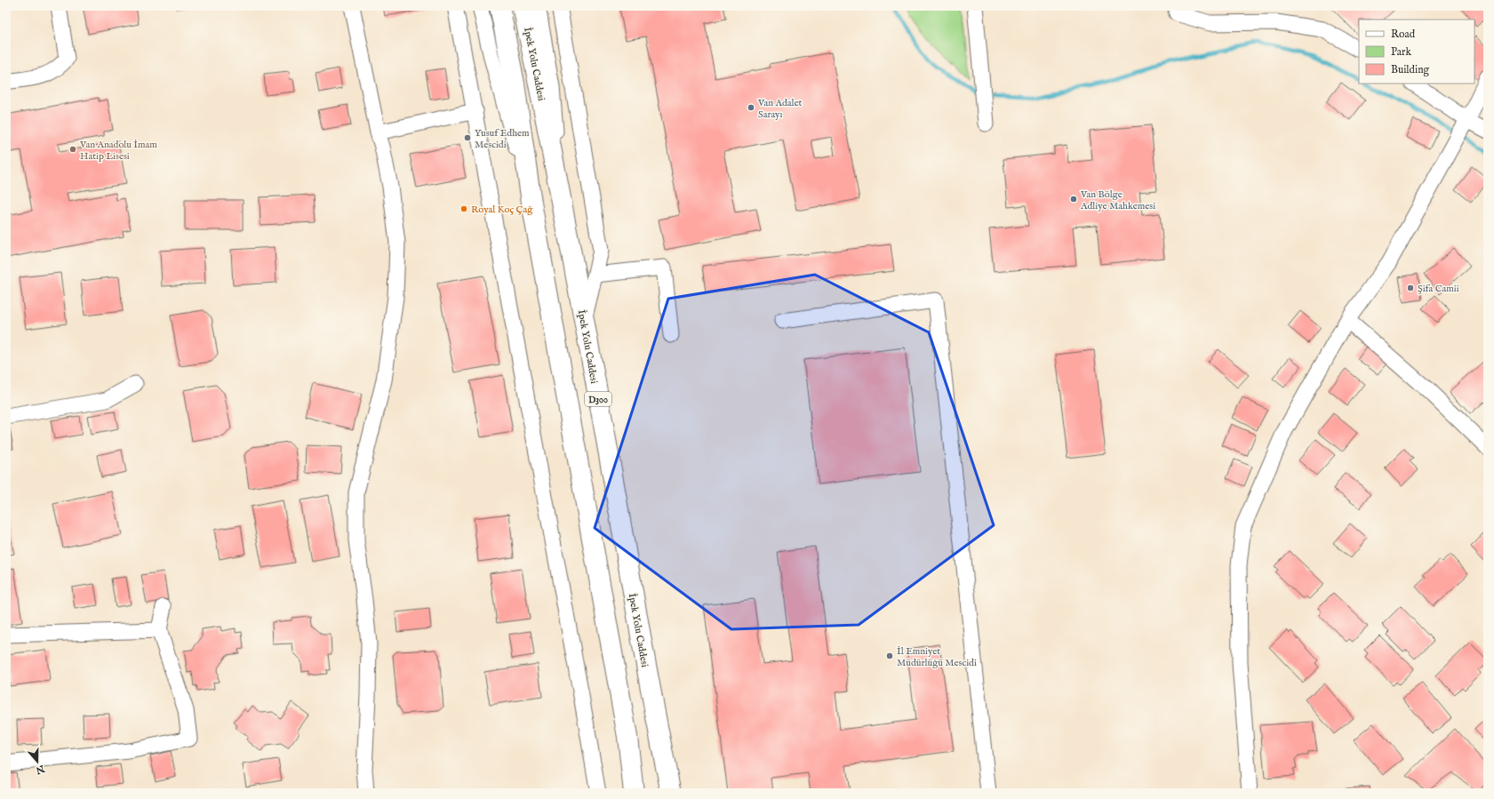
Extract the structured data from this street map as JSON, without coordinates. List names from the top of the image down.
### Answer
{
  "streets": {
    "highway": ["İpek Yolu Caddesi", "D300"]
  },
  "places": [
    "Van Adalet Sarayı",
    "Yusuf Edhem Mescidi",
    "Van Anadolu İmam Hatip Lisesi",
    "Van Bölge Adliye Mahkemesi",
    "Royal Koç Çağ",
    "Şifa Camii",
    "İl Emniyet Müdürlüğü Mescidi"
  ],
  "legend": ["Road", "Park", "Building"],
  "north": "bottom"
}
